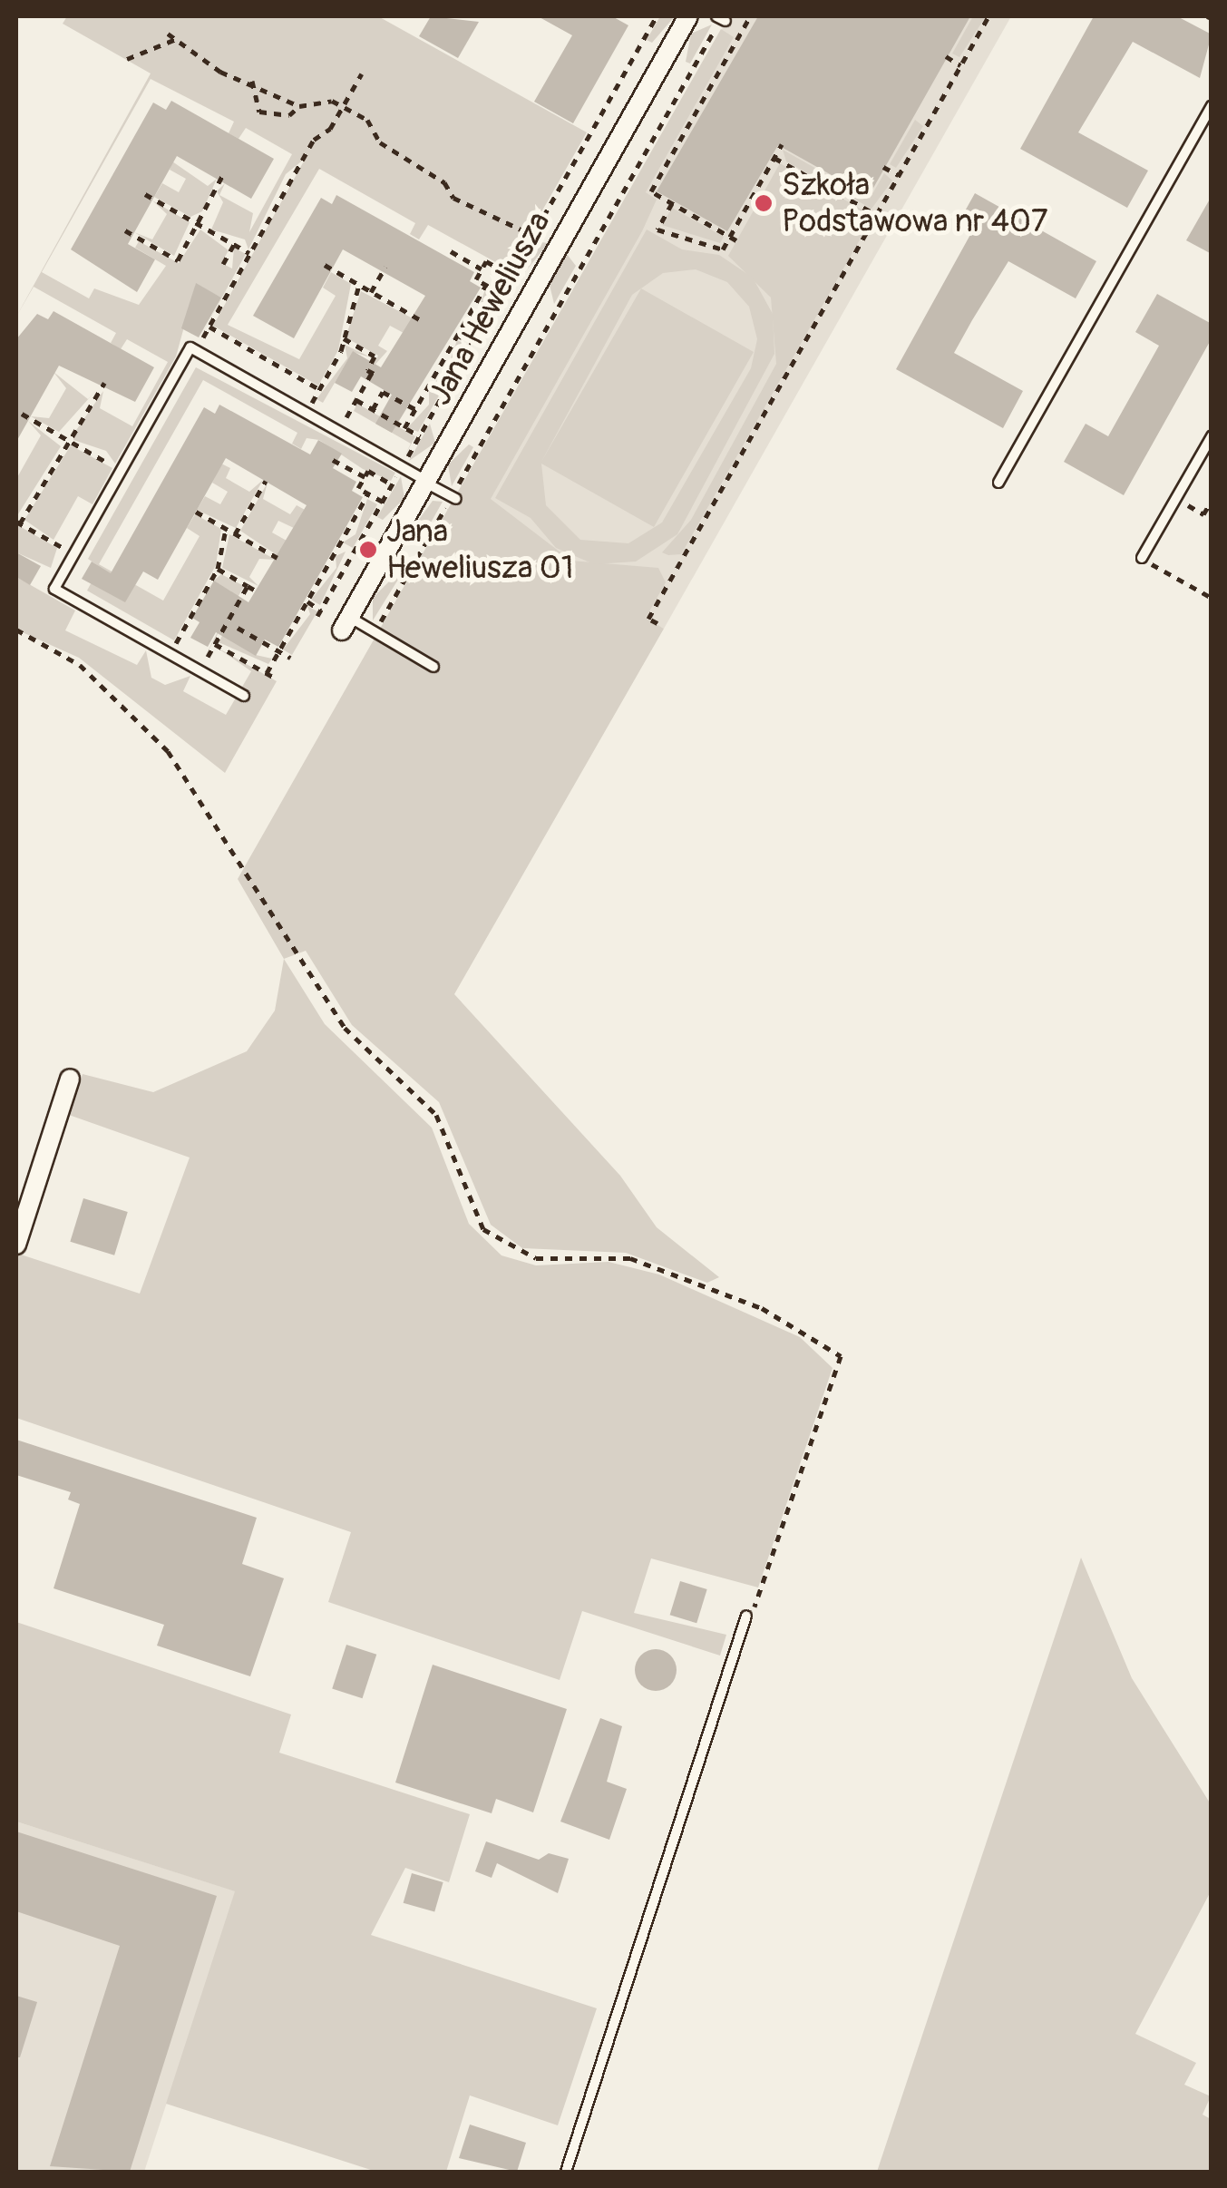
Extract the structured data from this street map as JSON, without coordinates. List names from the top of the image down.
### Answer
{
  "streets": {
    "street": ["Jana Heweliusza"]
  },
  "places": ["Szkoła Podstawowa nr 407", "Jana Heweliusza 01"]
}
